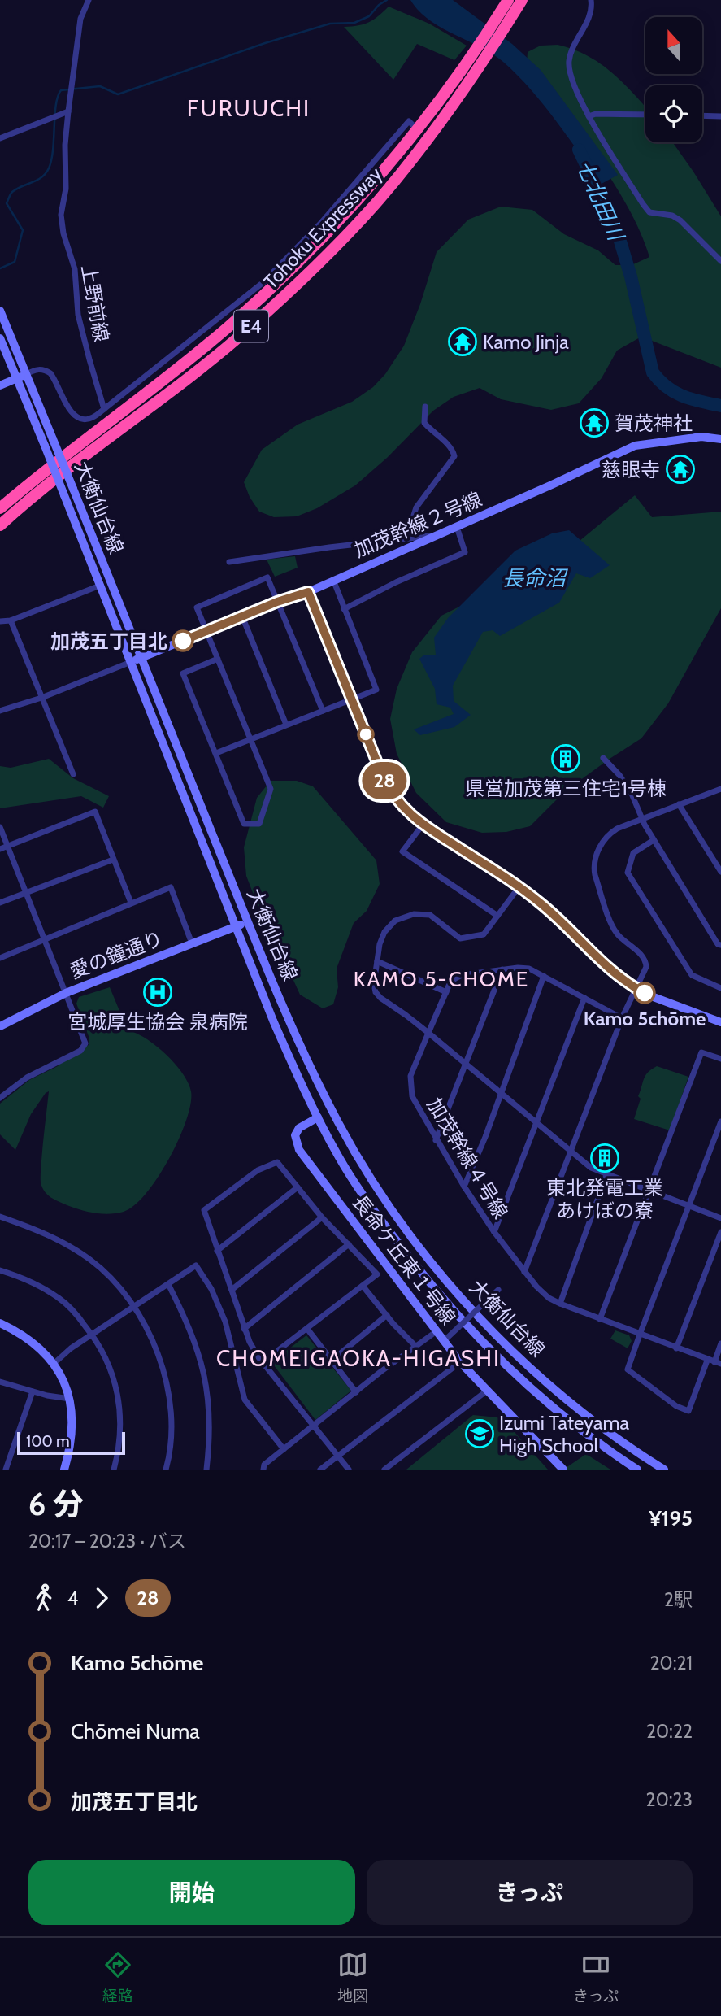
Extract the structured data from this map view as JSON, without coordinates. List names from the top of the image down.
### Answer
{
  "streets": {
    "highway": ["Tohoku Expressway", "E4"],
    "main road": [
      "大衡仙台線",
      "加茂幹線２号線",
      "愛の鐘通り",
      "長命ケ丘東１号線"
    ],
    "street": ["上野前線", "加茂幹線４号線"]
  },
  "crossings": [
    ["大衡仙台線", "加茂幹線２号線"],
    ["大衡仙台線", "愛の鐘通り"],
    ["大衡仙台線", "長命ケ丘東１号線"]
  ],
  "districts": ["FURUUCHI", "KAMO 5-CHOME", "CHOMEIGAOKA-HIGASHI"],
  "water": ["七北田川", "長命沼"],
  "places": {
    "temple": ["Kamo Jinja", "賀茂神社", "慈眼寺"],
    "other": ["加茂五丁目北", "Kamo 5chōme"],
    "building": ["県営加茂第三住宅1号棟", "東北発電工業 あけぼの寮"],
    "hospital": ["宮城厚生協会 泉病院"],
    "school or university": ["Izumi Tateyama High School"]
  },
  "lines": ["bus line 28"],
  "scale_bar": "100 m",
  "north": "top",
  "page": {
    "on_map": "28",
    "scale": "100 m",
    "heading": ["6 分", "20:17 – 20:23 · バス", "¥195"],
    "legs": ["4", "28", "2駅"],
    "list": [
      {
        "name": "Kamo 5chōme",
        "value": "20:21"
      },
      {
        "name": "Chōmei Numa",
        "value": "20:22"
      },
      {
        "name": "加茂五丁目北",
        "value": "20:23"
      }
    ],
    "buttons": ["開始", "きっぷ"],
    "tabs": ["経路", "地図", "きっぷ"]
  }
}
